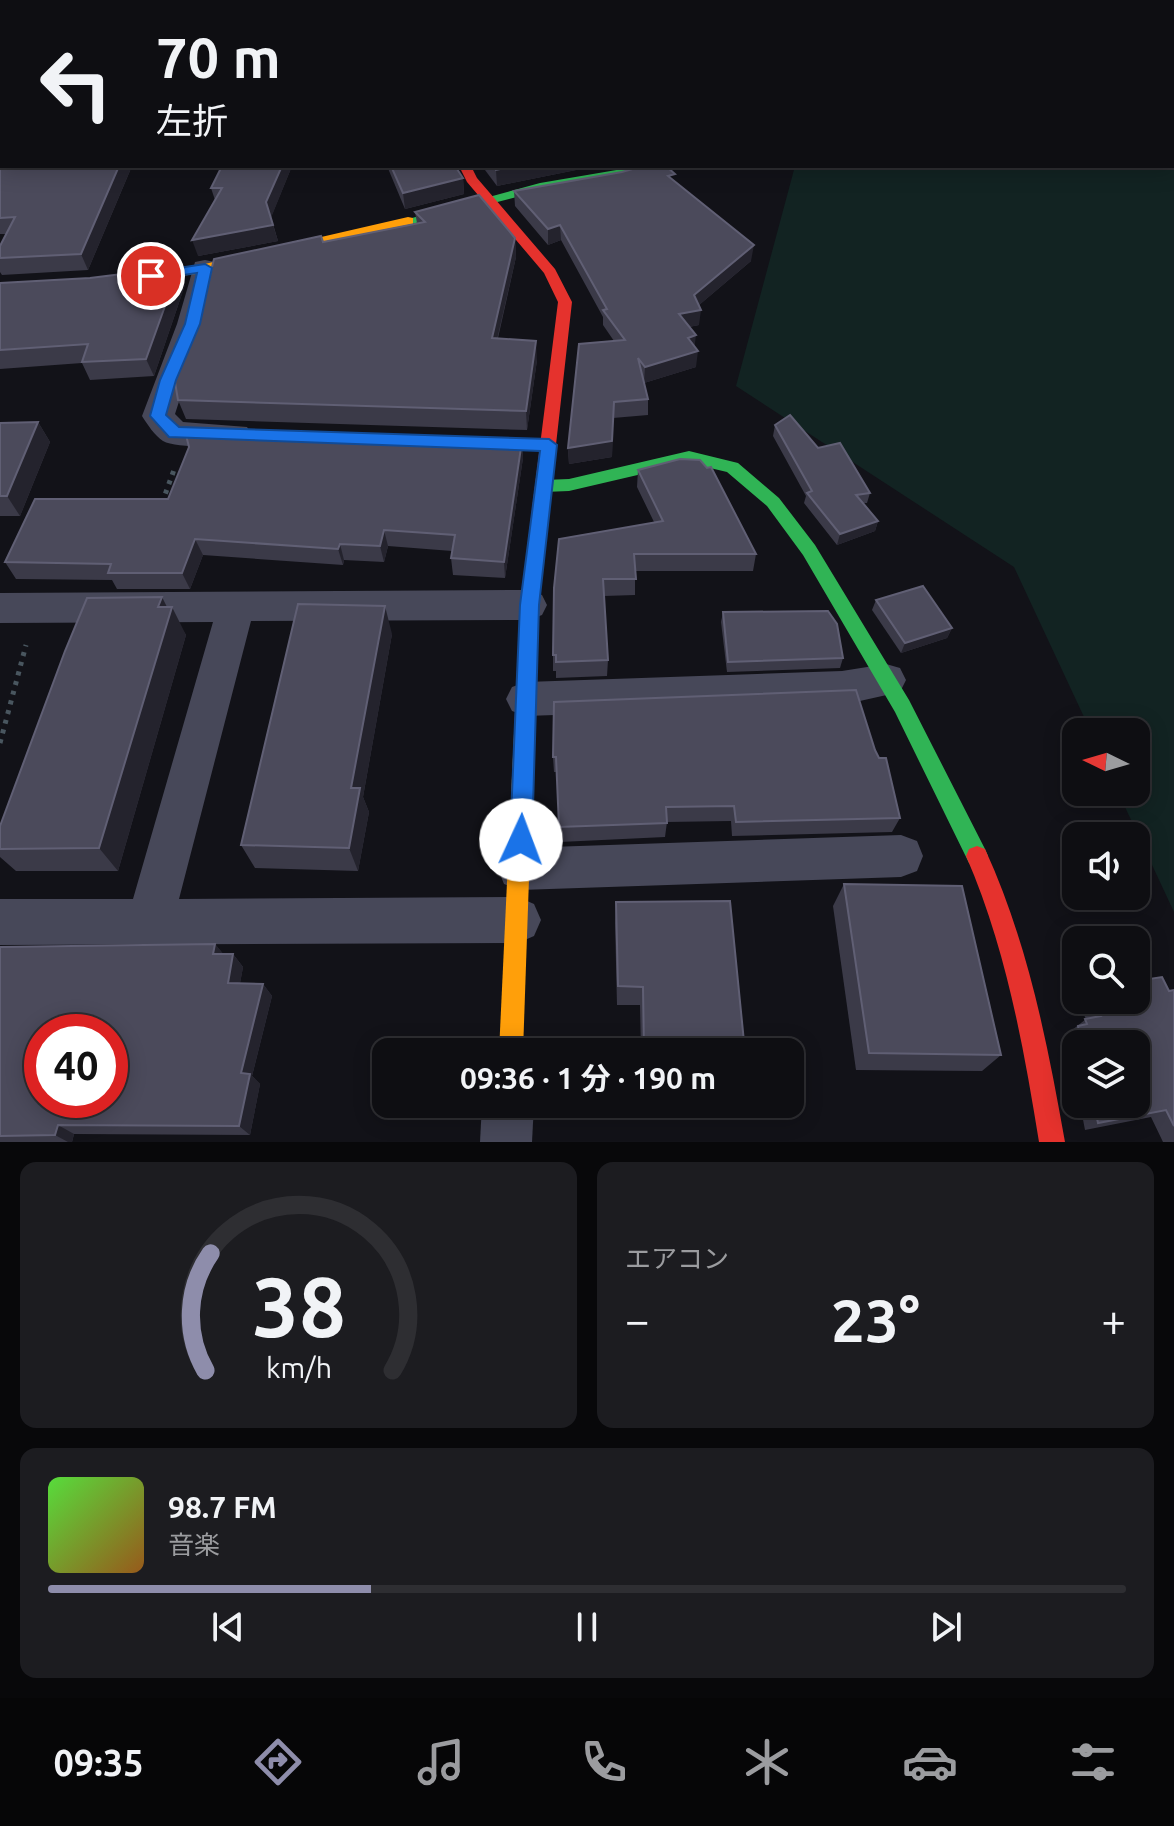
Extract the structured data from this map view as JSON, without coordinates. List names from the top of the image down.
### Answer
{
  "north": "left",
  "page": {
    "turn": ["70 m", "左折"],
    "limit": "40",
    "trip": "09:36 · 1 分 · 190 m",
    "tile": "エアコン",
    "heat": ["−", "23°", "+"],
    "song": ["98.7 FM", "音楽"],
    "tabs": "09:35",
    "gauge": ["38", "km/h"]
  }
}
